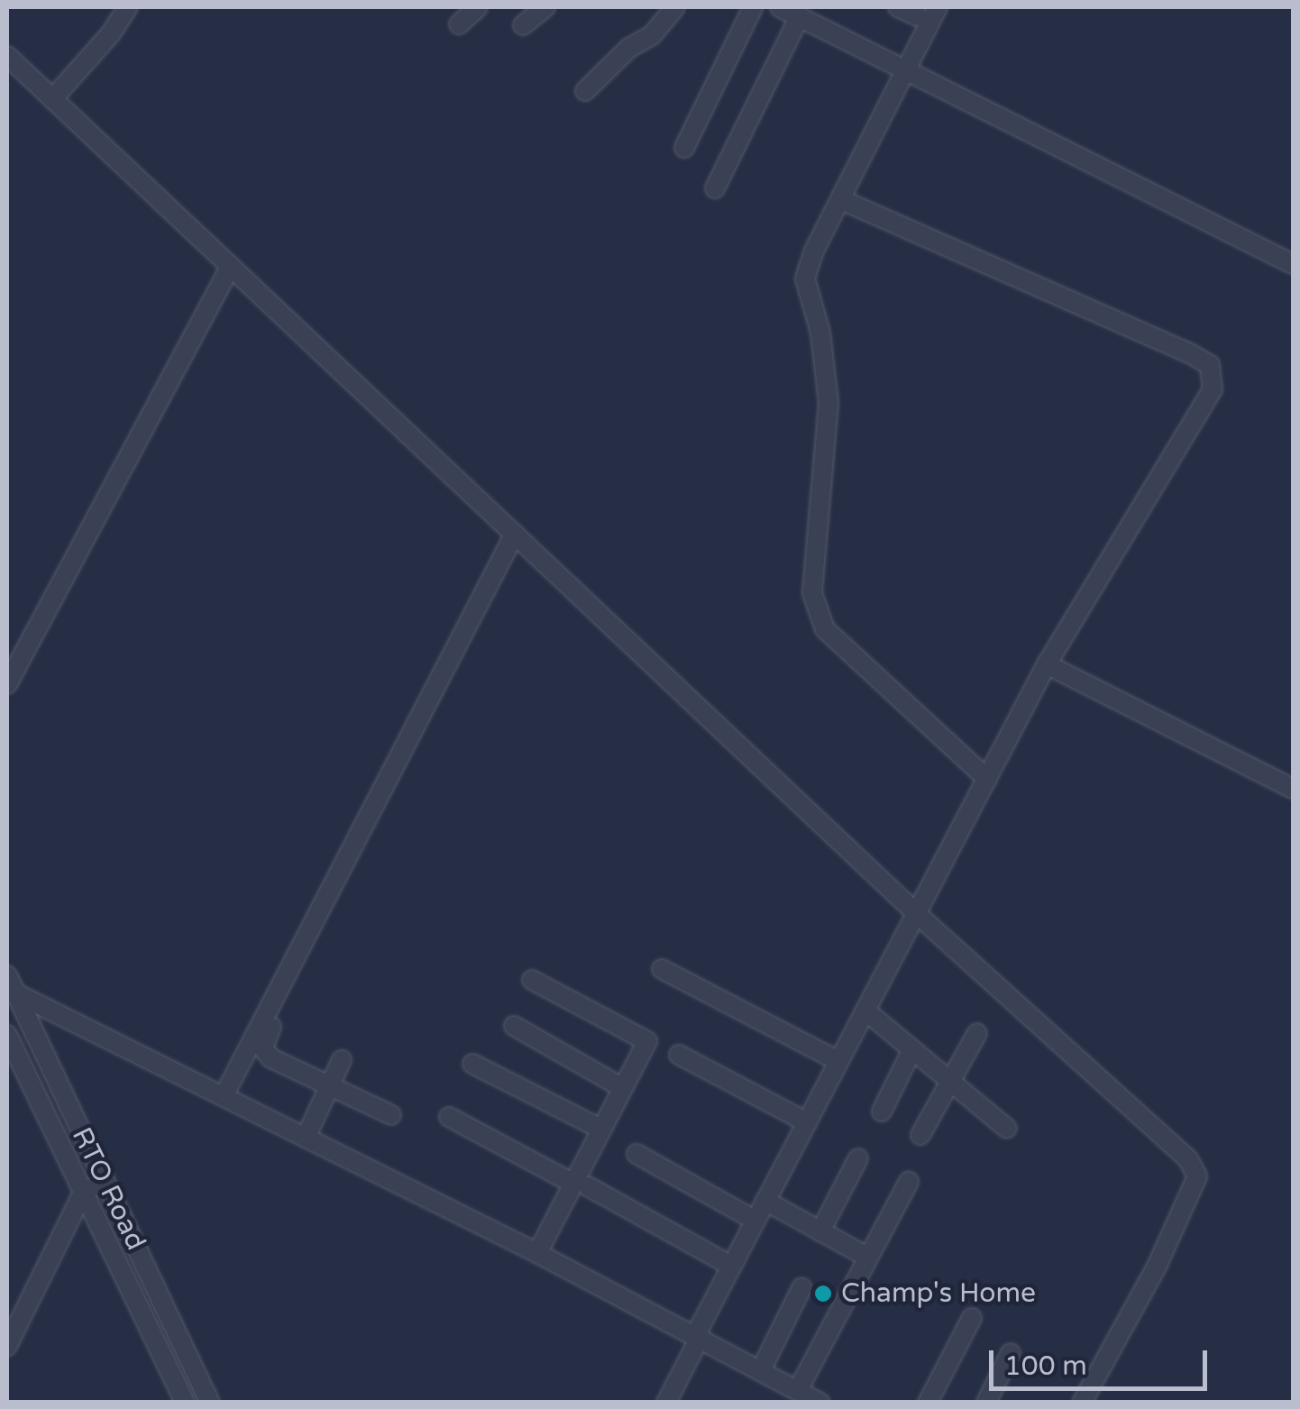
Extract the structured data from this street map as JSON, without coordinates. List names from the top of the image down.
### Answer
{
  "streets": {
    "street": ["RTO Road"]
  },
  "places": ["Champ's Home"],
  "scale_bar": "100 m"
}
